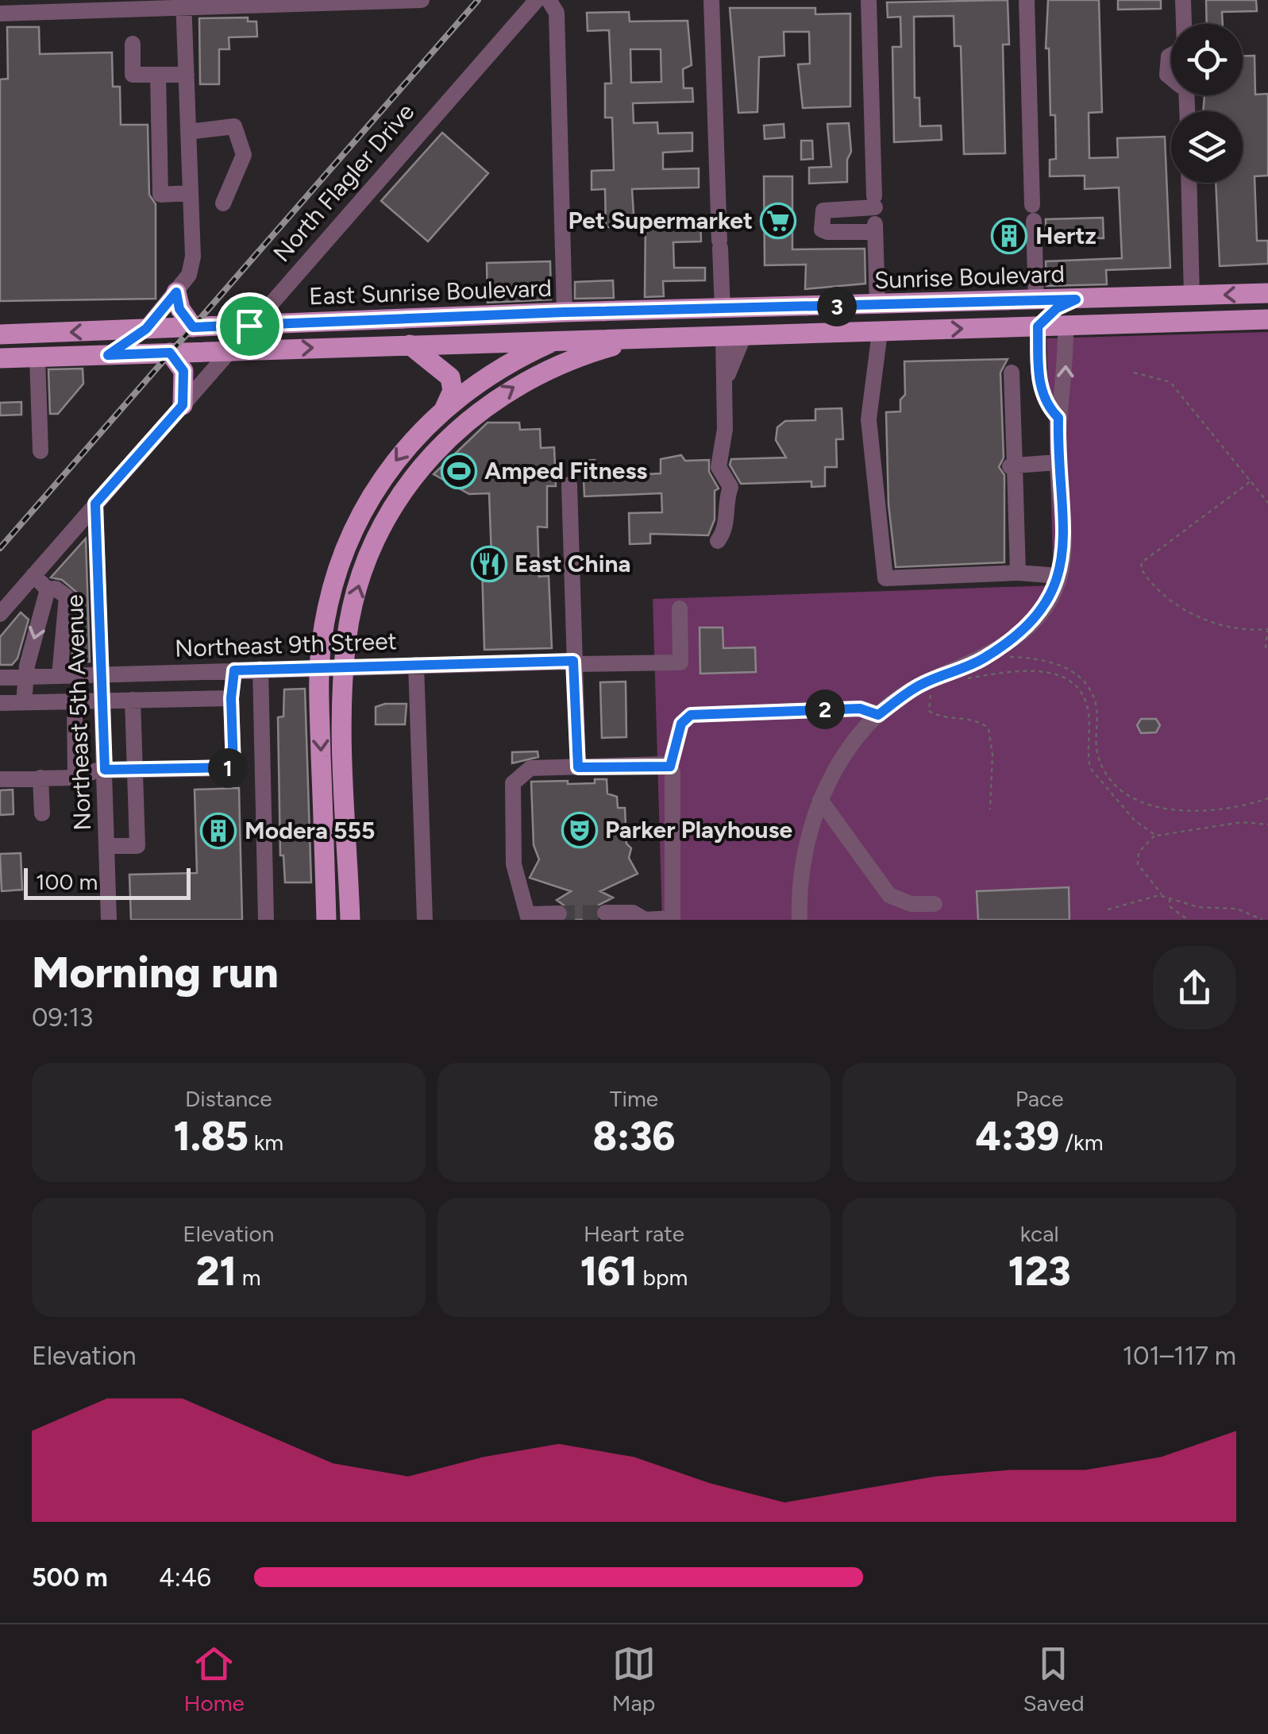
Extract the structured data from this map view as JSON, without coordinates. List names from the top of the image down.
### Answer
{
  "streets": {
    "main road": ["Sunrise Boulevard", "East Sunrise Boulevard"],
    "street": ["North Flagler Drive", "Northeast 9th Street", "Northeast 5th Avenue"]
  },
  "crossings": [
    ["North Flagler Drive", "East Sunrise Boulevard"],
    ["North Flagler Drive", "Northeast 5th Avenue"],
    ["Sunrise Boulevard", "East Sunrise Boulevard"],
    ["Northeast 9th Street", "Northeast 5th Avenue"]
  ],
  "places": {
    "supermarket": ["Pet Supermarket"],
    "building": ["Hertz", "Modera 555"],
    "sports": ["Amped Fitness"],
    "restaurant": ["East China"],
    "theatre": ["Parker Playhouse"]
  },
  "scale_bar": "100 m",
  "page": {
    "pins": ["3", "2", "1"],
    "scale": "100 m",
    "heading": ["Morning run", "09:13"],
    "stats": [
      ["Distance", "1.85 km"],
      ["Time", "8:36"],
      ["Pace", "4:39 /km"],
      ["Elevation", "21 m"],
      ["Heart rate", "161 bpm"],
      ["kcal", "123"]
    ],
    "chart": ["Elevation", "101–117 m"],
    "list": [
      {
        "name": "500 m",
        "note": "4:46"
      }
    ],
    "tabs": ["Home", "Map", "Saved"]
  }
}
